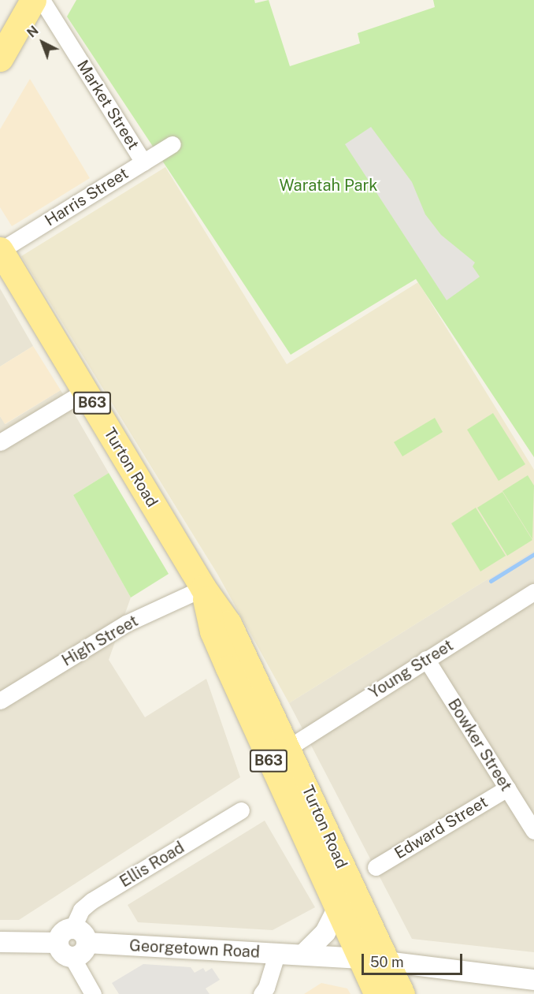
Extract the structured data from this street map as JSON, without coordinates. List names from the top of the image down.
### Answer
{
  "streets": {
    "main road": ["B63", "Turton Road"],
    "street": [
      "Market Street",
      "Harris Street",
      "High Street",
      "Young Street",
      "Bowker Street",
      "Edward Street",
      "Ellis Road",
      "Georgetown Road"
    ]
  },
  "crossings": [
    ["Market Street", "Harris Street"],
    ["Harris Street", "Turton Road"],
    ["Turton Road", "High Street"],
    ["Turton Road", "Young Street"],
    ["Turton Road", "Georgetown Road"],
    ["Young Street", "Bowker Street"],
    ["Bowker Street", "Edward Street"],
    ["Ellis Road", "Georgetown Road"]
  ],
  "parks": ["Waratah Park"],
  "scale_bar": "50 m",
  "north": "top left"
}
